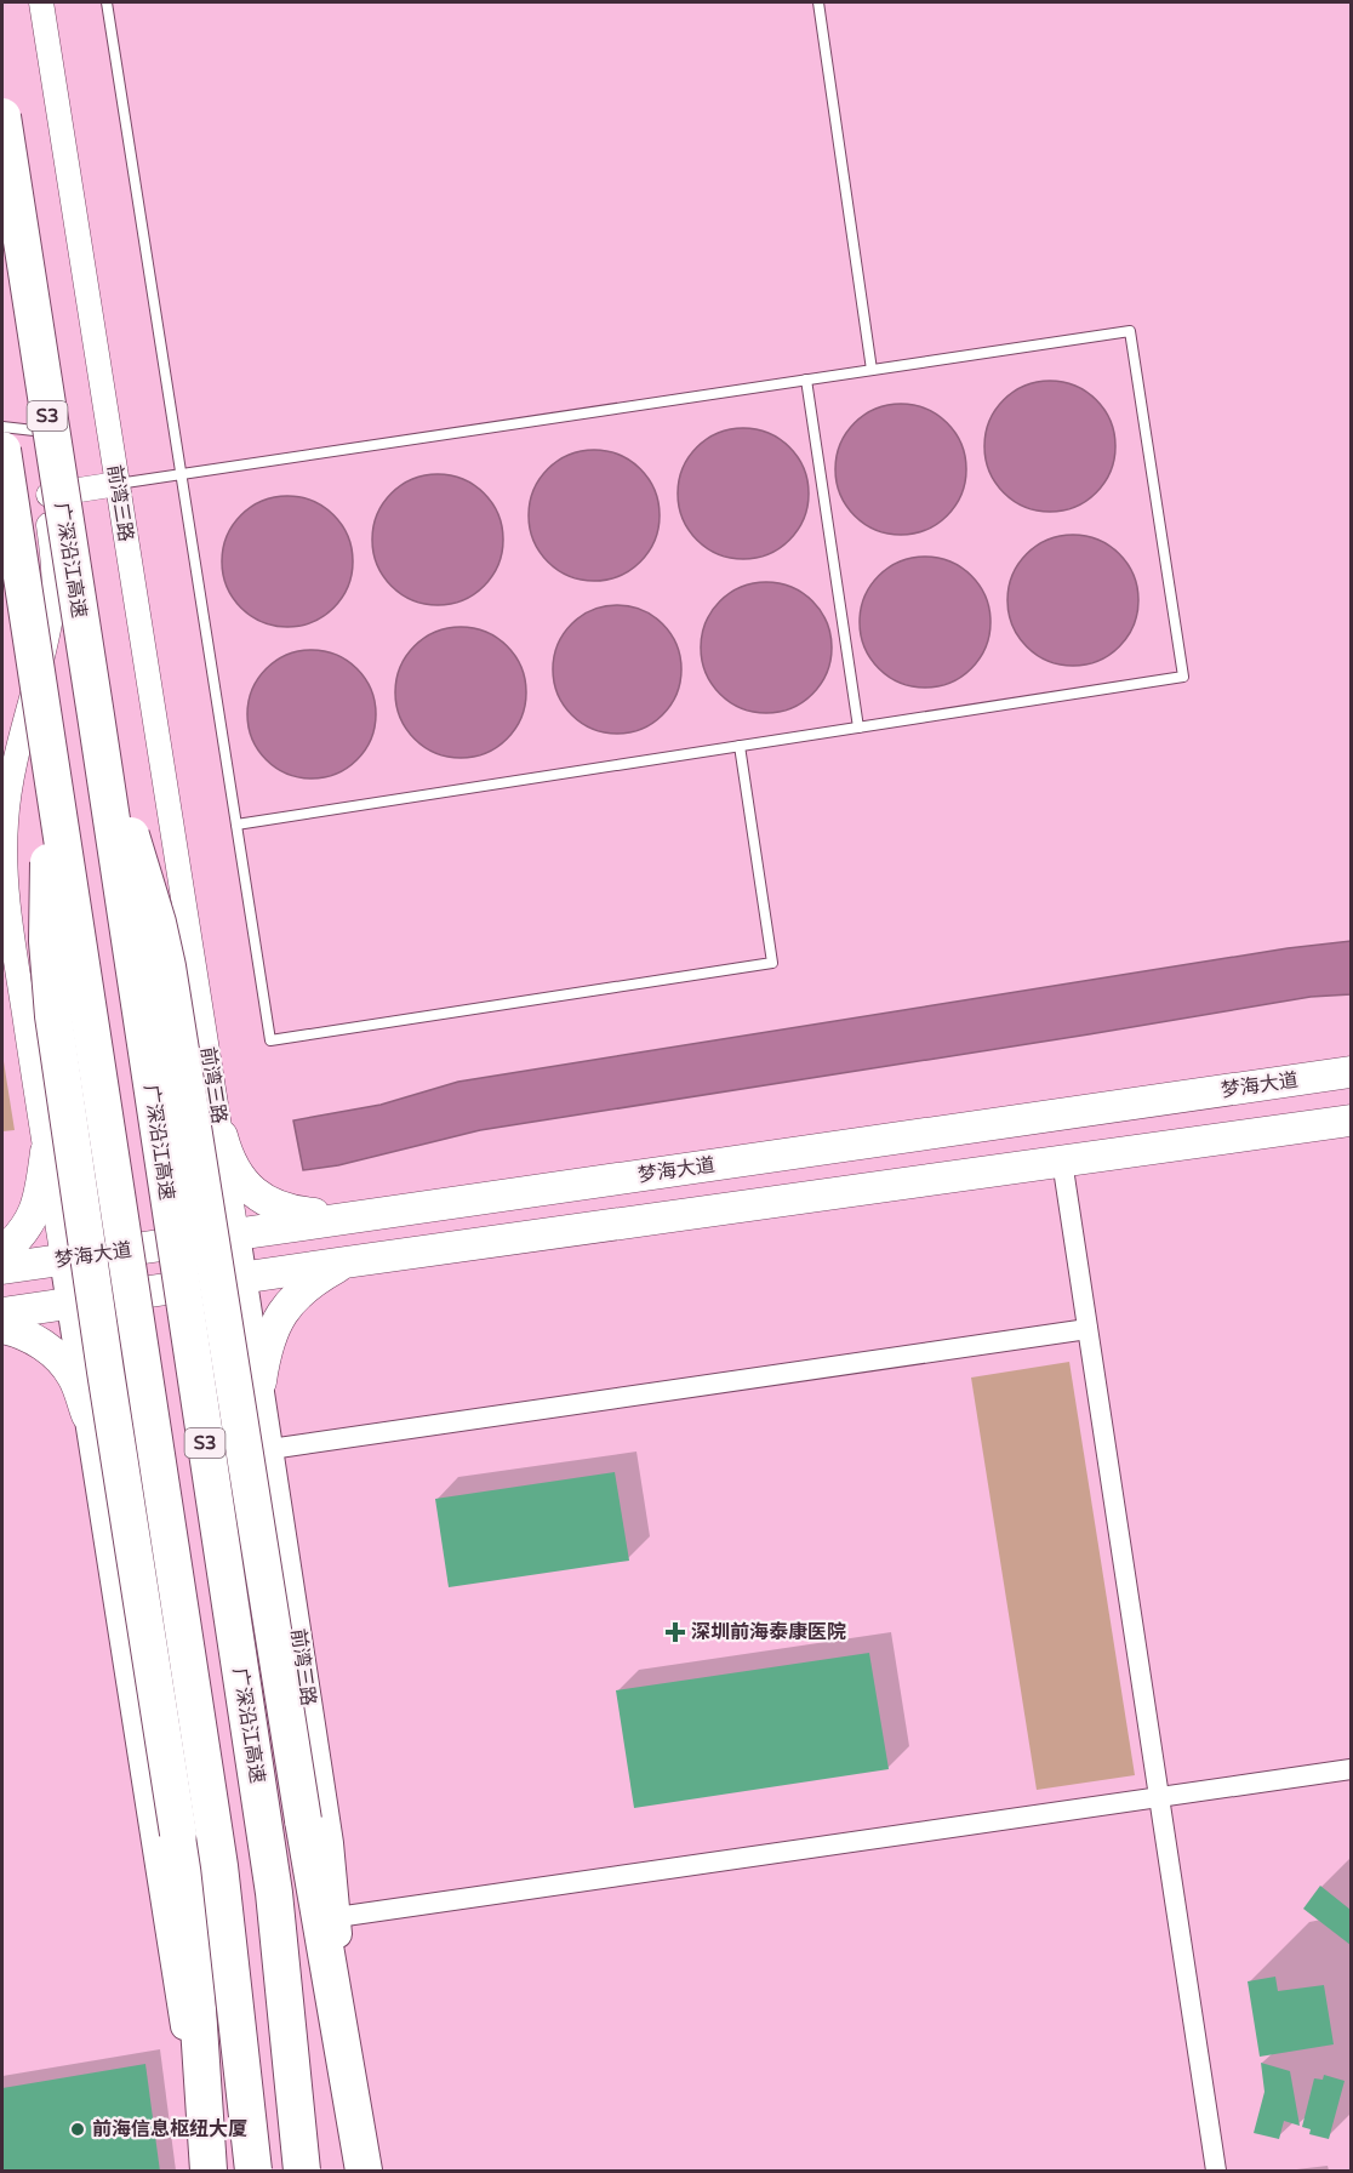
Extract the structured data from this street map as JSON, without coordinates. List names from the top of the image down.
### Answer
{
  "streets": {
    "highway": ["S3", "广深沿江高速"],
    "main road": ["前湾三路", "梦海大道"]
  },
  "crossings": [
    ["前湾三路", "梦海大道"]
  ],
  "places": {
    "health": ["深圳前海泰康医院"],
    "other": ["前海信息枢纽大厦"]
  }
}
